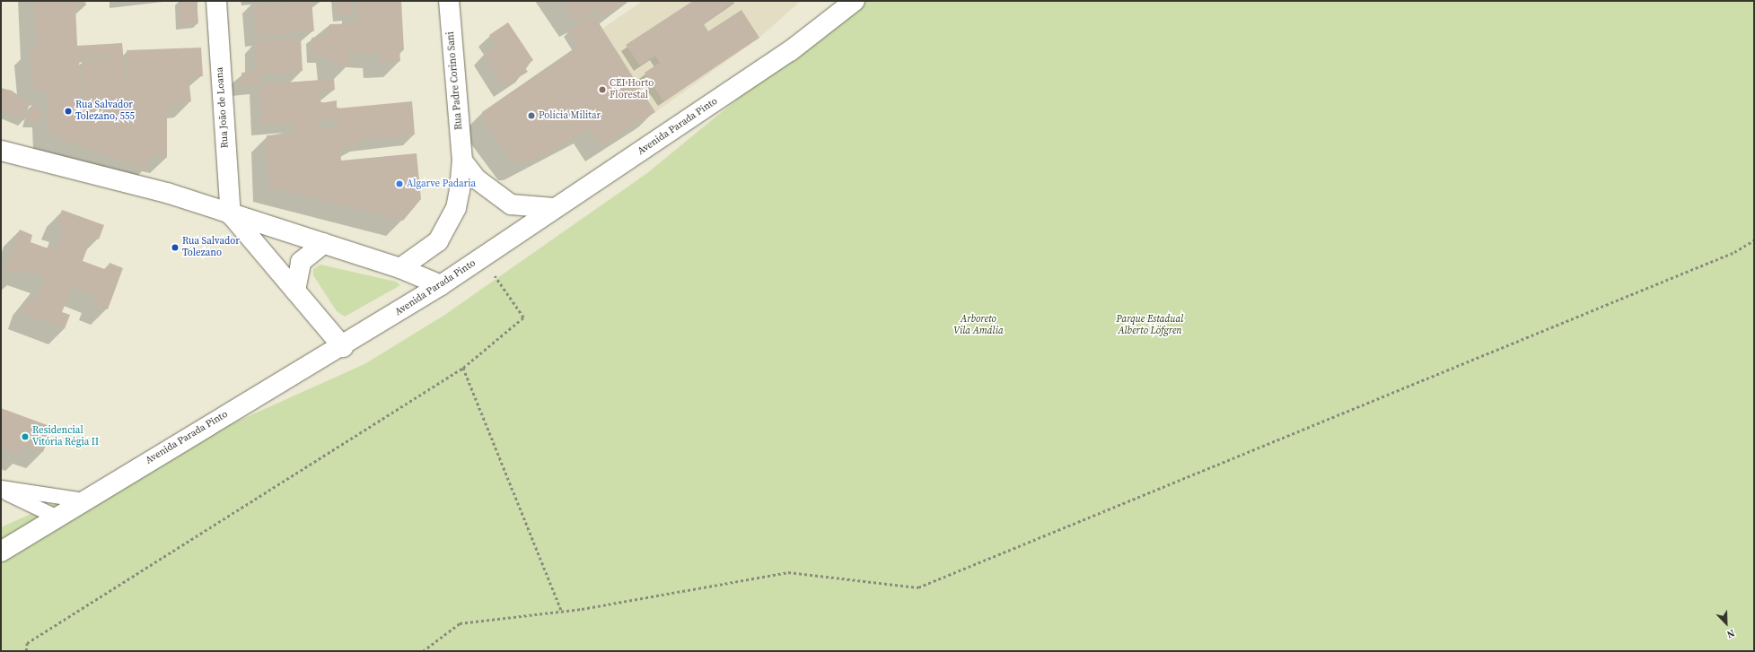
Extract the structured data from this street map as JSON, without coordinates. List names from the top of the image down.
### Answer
{
  "streets": {
    "street": ["Rua Padre Corino Sani", "Rua João de Loana", "Avenida Parada Pinto"]
  },
  "parks": ["Arboreto Vila Amália", "Parque Estadual Alberto Löfgren"],
  "places": [
    "CEI Horto Florestal",
    "Rua Salvador Tolezano, 555",
    "Polícia Militar",
    "Algarve Padaria",
    "Rua Salvador Tolezano",
    "Residencial Vitória Régia II"
  ],
  "north": "bottom right"
}
